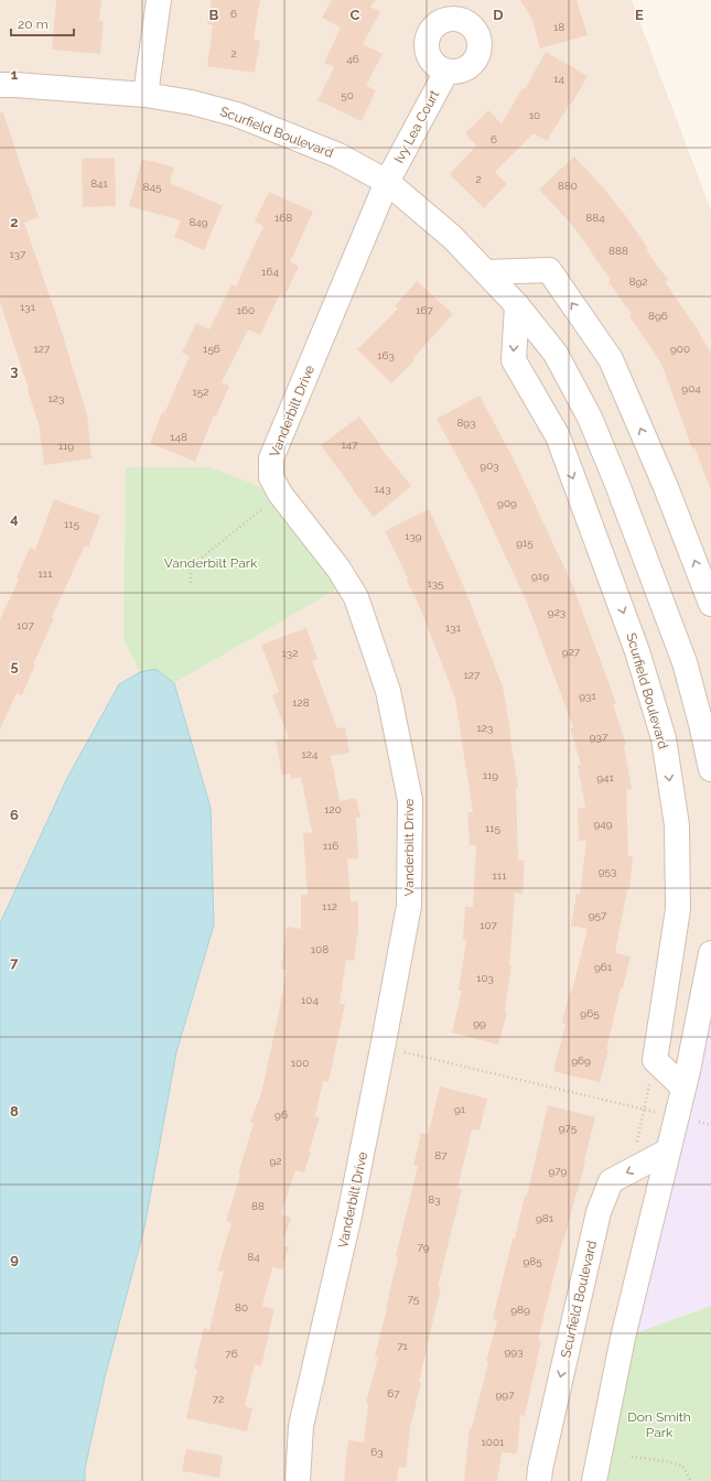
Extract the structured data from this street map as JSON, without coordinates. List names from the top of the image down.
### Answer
{
  "streets": {
    "street": ["Ivy Lea Court", "Scurfield Boulevard", "Vanderbilt Drive"]
  },
  "crossings": [
    ["Ivy Lea Court", "Scurfield Boulevard"],
    ["Ivy Lea Court", "Vanderbilt Drive"],
    ["Scurfield Boulevard", "Vanderbilt Drive"]
  ],
  "parks": ["Vanderbilt Park", "Don Smith Park"],
  "house_numbers": [
    "6",
    "18",
    "2",
    "46",
    "14",
    "50",
    "10",
    "6",
    "2",
    "841",
    "880",
    "845",
    "168",
    "884",
    "849",
    "888",
    "137",
    "164",
    "892",
    "131",
    "160",
    "167",
    "896",
    "127",
    "156",
    "900",
    "163",
    "904",
    "152",
    "123",
    "893",
    "148",
    "147",
    "119",
    "903",
    "143",
    "909",
    "115",
    "139",
    "915",
    "111",
    "919",
    "135",
    "923",
    "107",
    "131",
    "927",
    "132",
    "127",
    "931",
    "128",
    "123",
    "937",
    "124",
    "119",
    "941",
    "120",
    "949",
    "115",
    "116",
    "953",
    "111",
    "112",
    "957",
    "107",
    "108",
    "961",
    "103",
    "104",
    "965",
    "99",
    "969",
    "100",
    "91",
    "96",
    "975",
    "87",
    "92",
    "979",
    "83",
    "88",
    "981",
    "79",
    "84",
    "985",
    "75",
    "80",
    "989",
    "71",
    "993",
    "76",
    "67",
    "997",
    "72",
    "1001",
    "63"
  ],
  "scale_bar": "20 m",
  "grid": {
    "columns": [
      "B",
      "C",
      "D",
      "E"
    ],
    "rows": [
      "1",
      "2",
      "3",
      "4",
      "5",
      "6",
      "7",
      "8",
      "9"
    ]
  }
}
